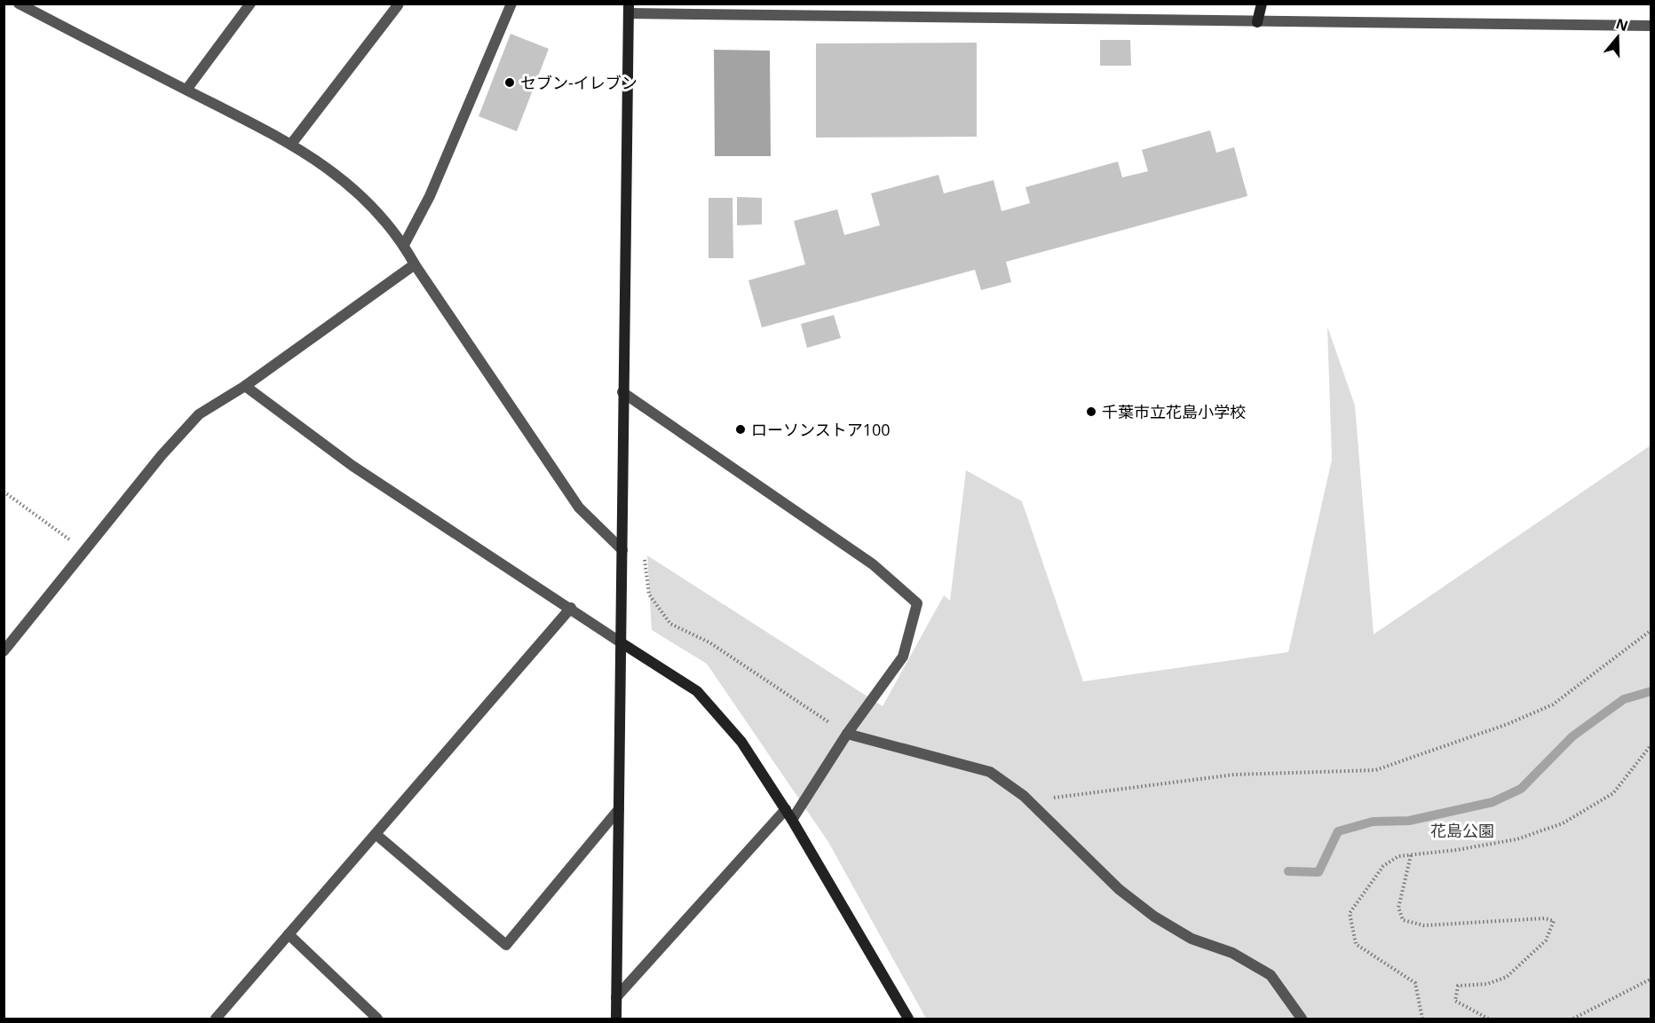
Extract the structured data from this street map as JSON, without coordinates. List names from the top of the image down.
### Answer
{
  "parks": ["花島公園"],
  "places": ["セブン-イレブン", "千葉市立花島小学校", "ローソンストア100"],
  "north": "top"
}
